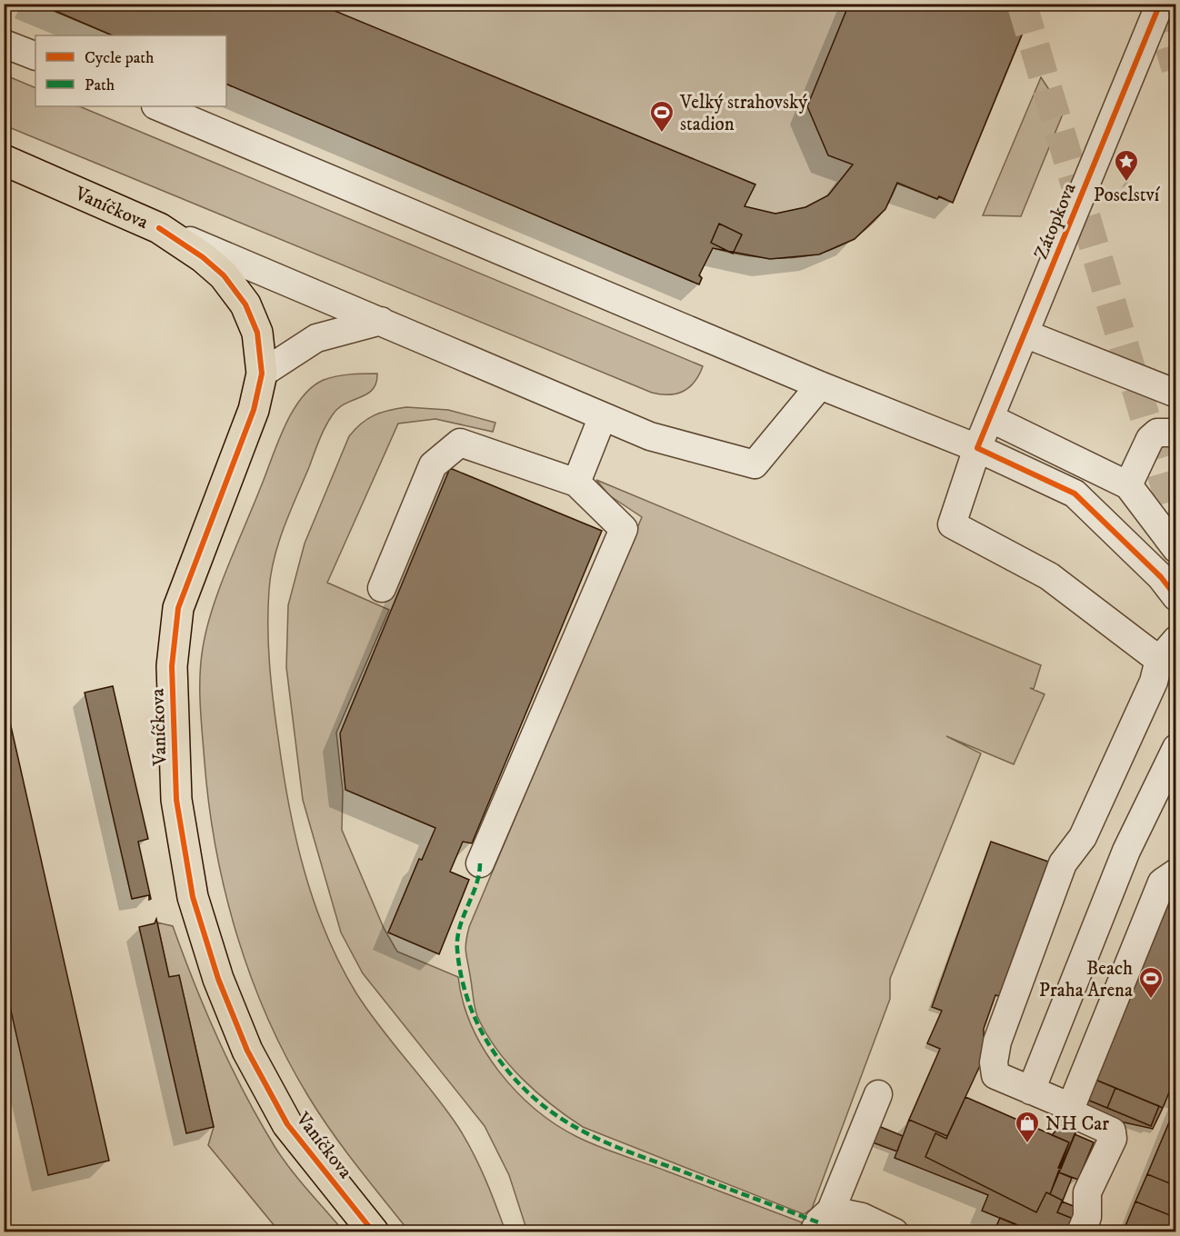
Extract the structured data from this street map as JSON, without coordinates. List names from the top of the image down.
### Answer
{
  "streets": {
    "main road": ["Vaníčkova"],
    "street": ["Zátopkova"]
  },
  "places": {
    "sports": ["Velký strahovský stadion", "Beach Praha Arena"],
    "place": ["Poselství"],
    "shop": ["NH Car"]
  },
  "legend": ["Cycle path", "Path"]
}
